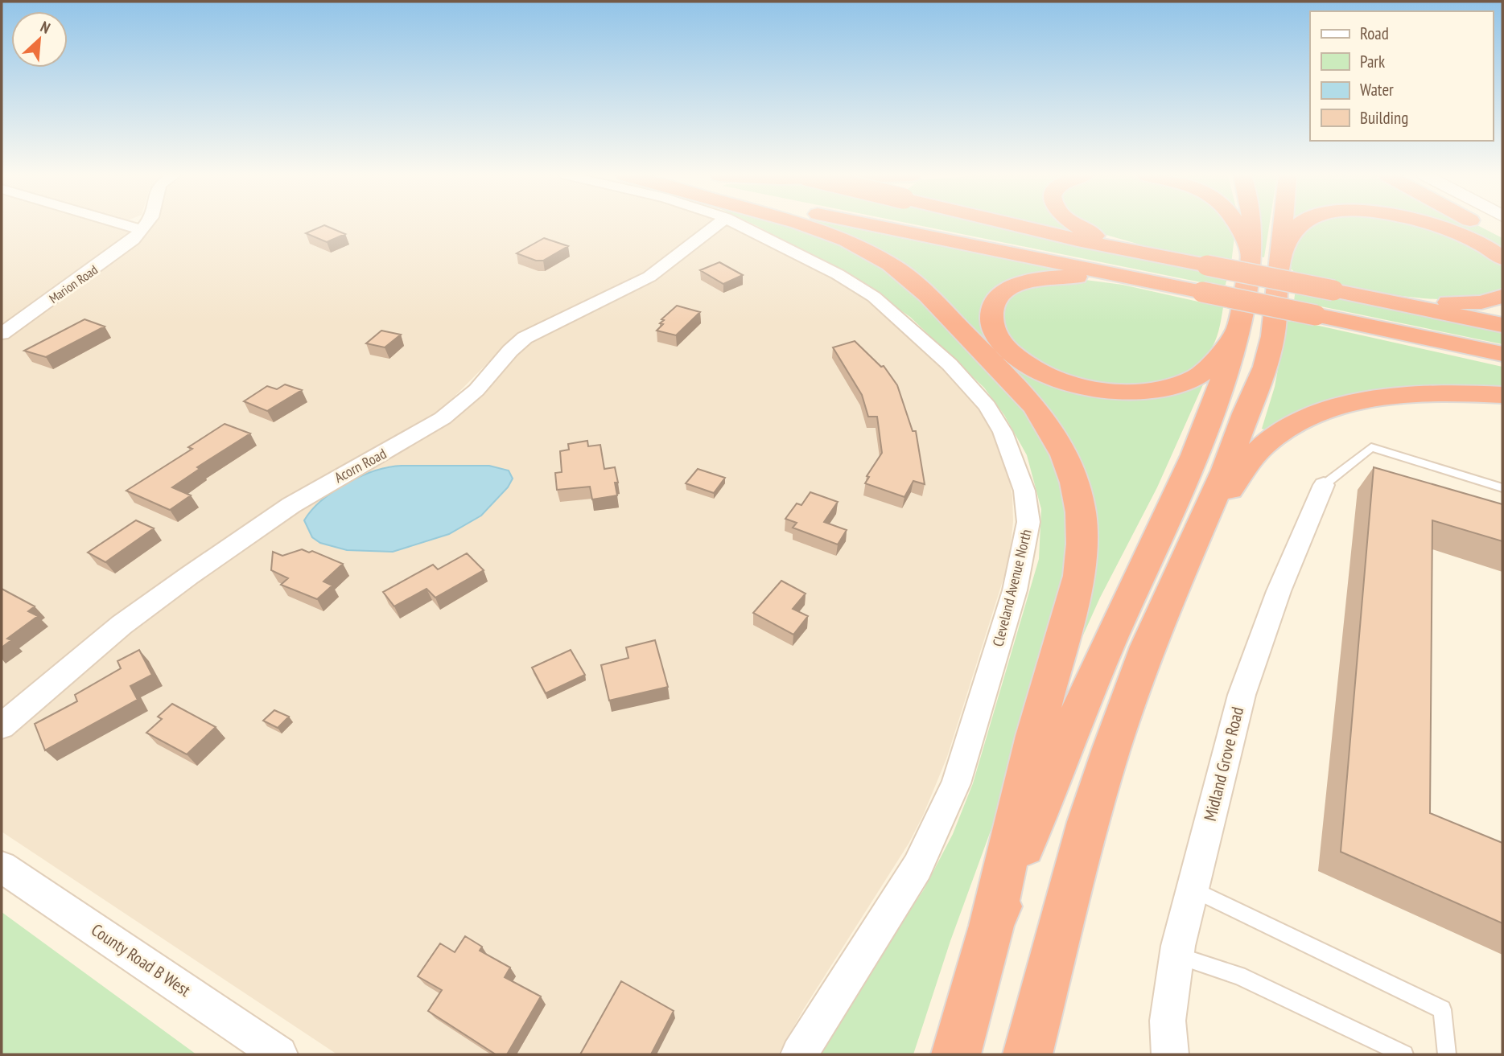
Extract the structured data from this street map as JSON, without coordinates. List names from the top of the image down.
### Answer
{
  "streets": {
    "street": [
      "Marion Road",
      "Acorn Road",
      "Cleveland Avenue North",
      "Midland Grove Road",
      "County Road B West"
    ]
  },
  "legend": [
    "Road",
    "Park",
    "Water",
    "Building"
  ],
  "north": "top right"
}
